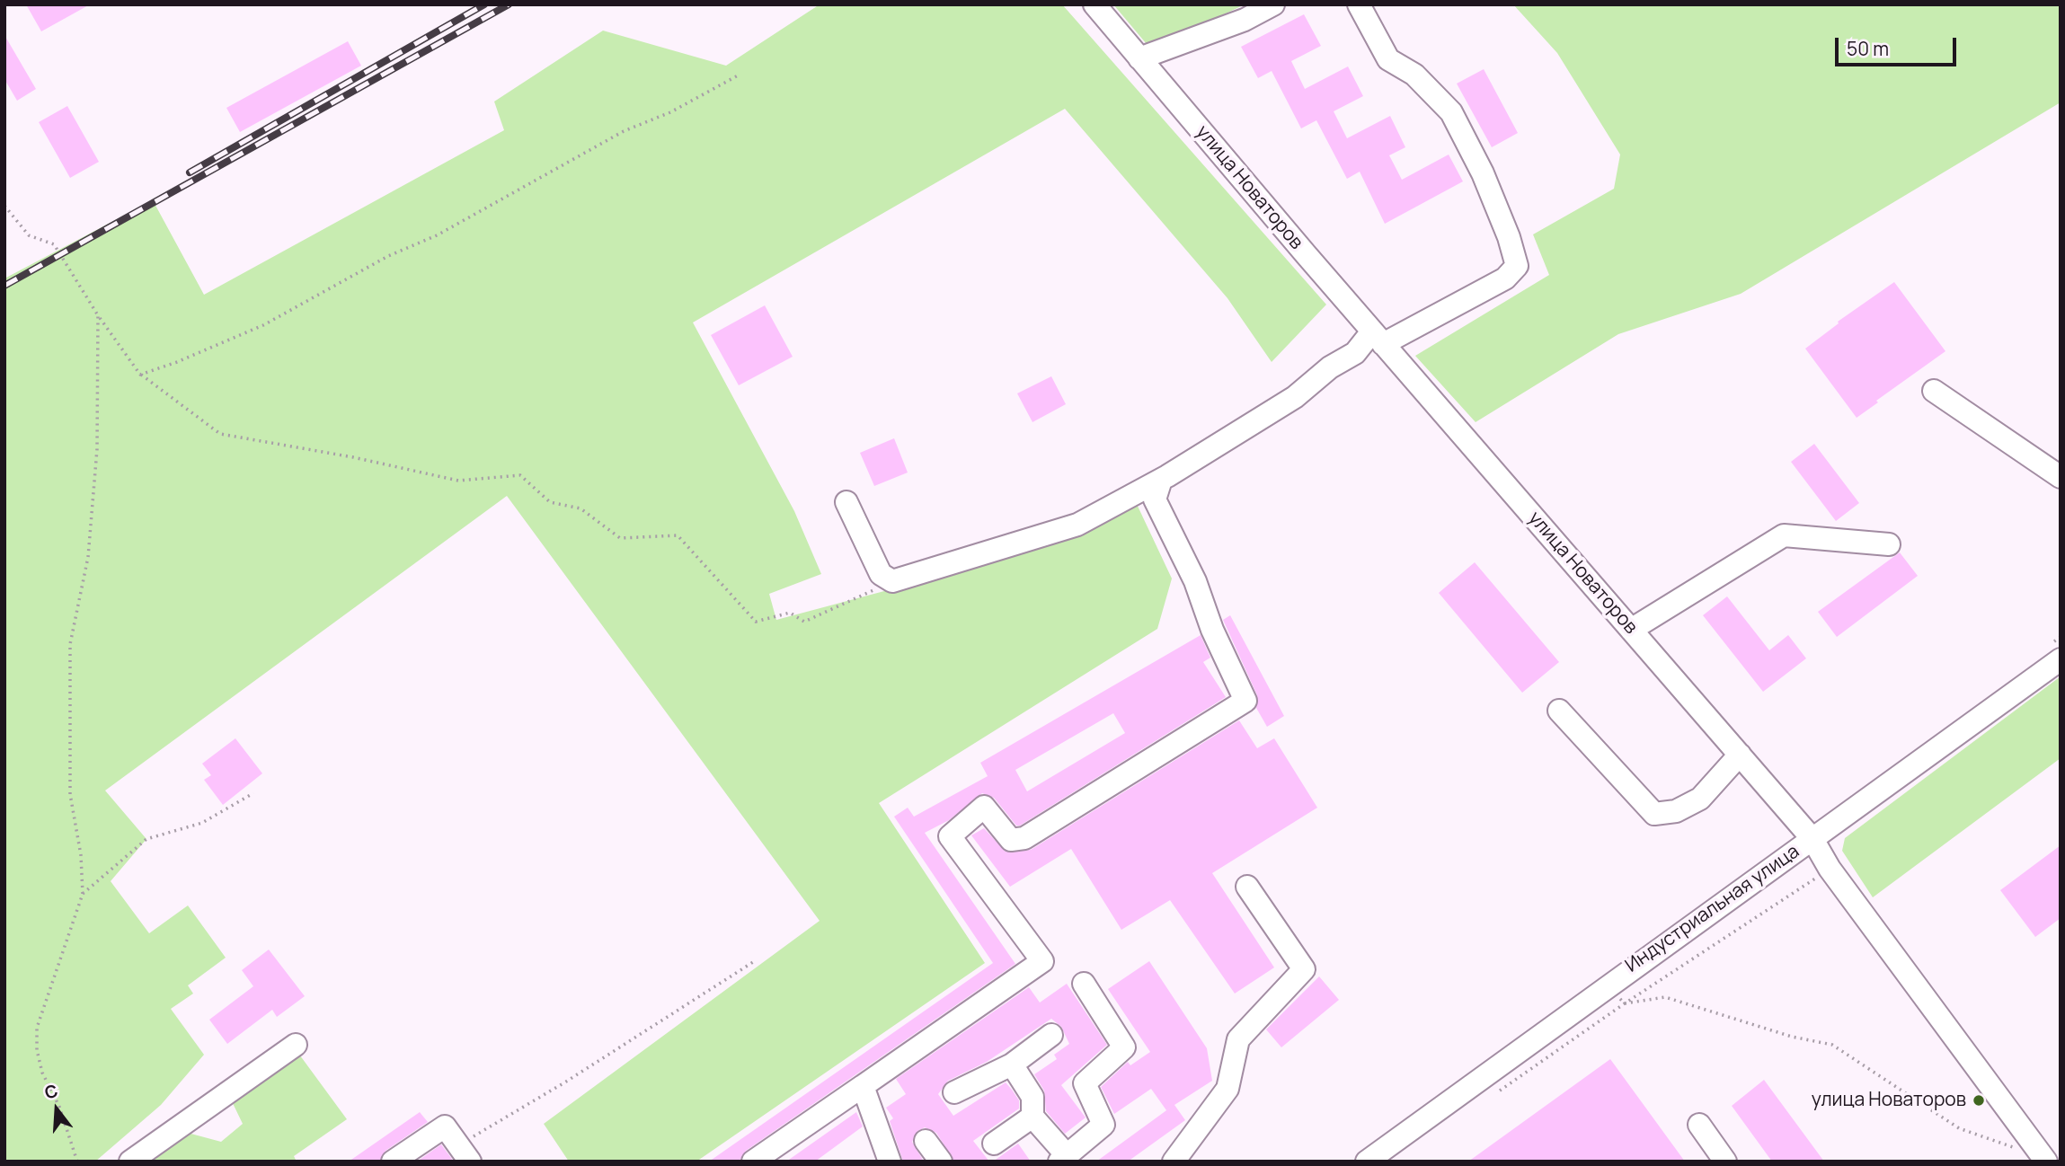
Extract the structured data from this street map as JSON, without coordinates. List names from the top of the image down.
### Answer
{
  "streets": {
    "street": ["улица Новаторов", "Индустриальная улица"]
  },
  "crossings": [
    ["улица Новаторов", "Индустриальная улица"]
  ],
  "places": ["улица Новаторов"],
  "scale_bar": "50 m",
  "north": "top"
}
